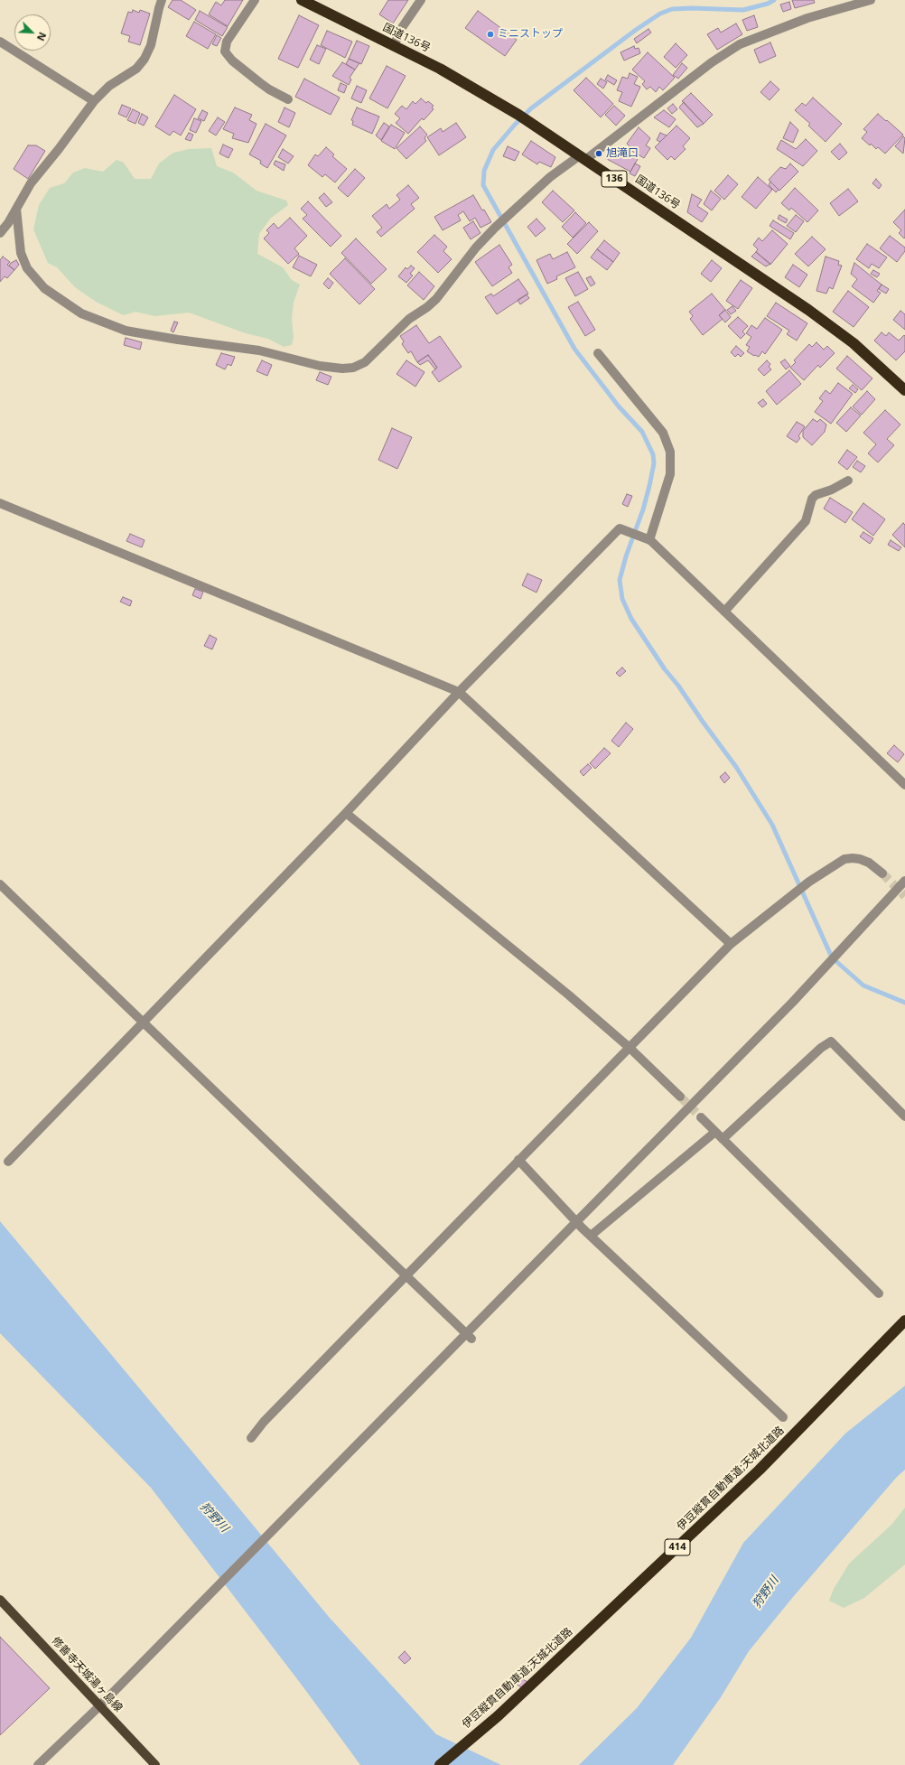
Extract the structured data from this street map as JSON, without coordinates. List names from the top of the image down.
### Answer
{
  "streets": {
    "highway": [
      "国道136号",
      "136",
      "伊豆縦貫自動車道;天城北道路",
      "414"
    ],
    "main road": ["修善寺天城湯ヶ島線"]
  },
  "water": ["狩野川"],
  "places": ["ミニストップ", "旭滝口"],
  "north": "bottom right"
}
